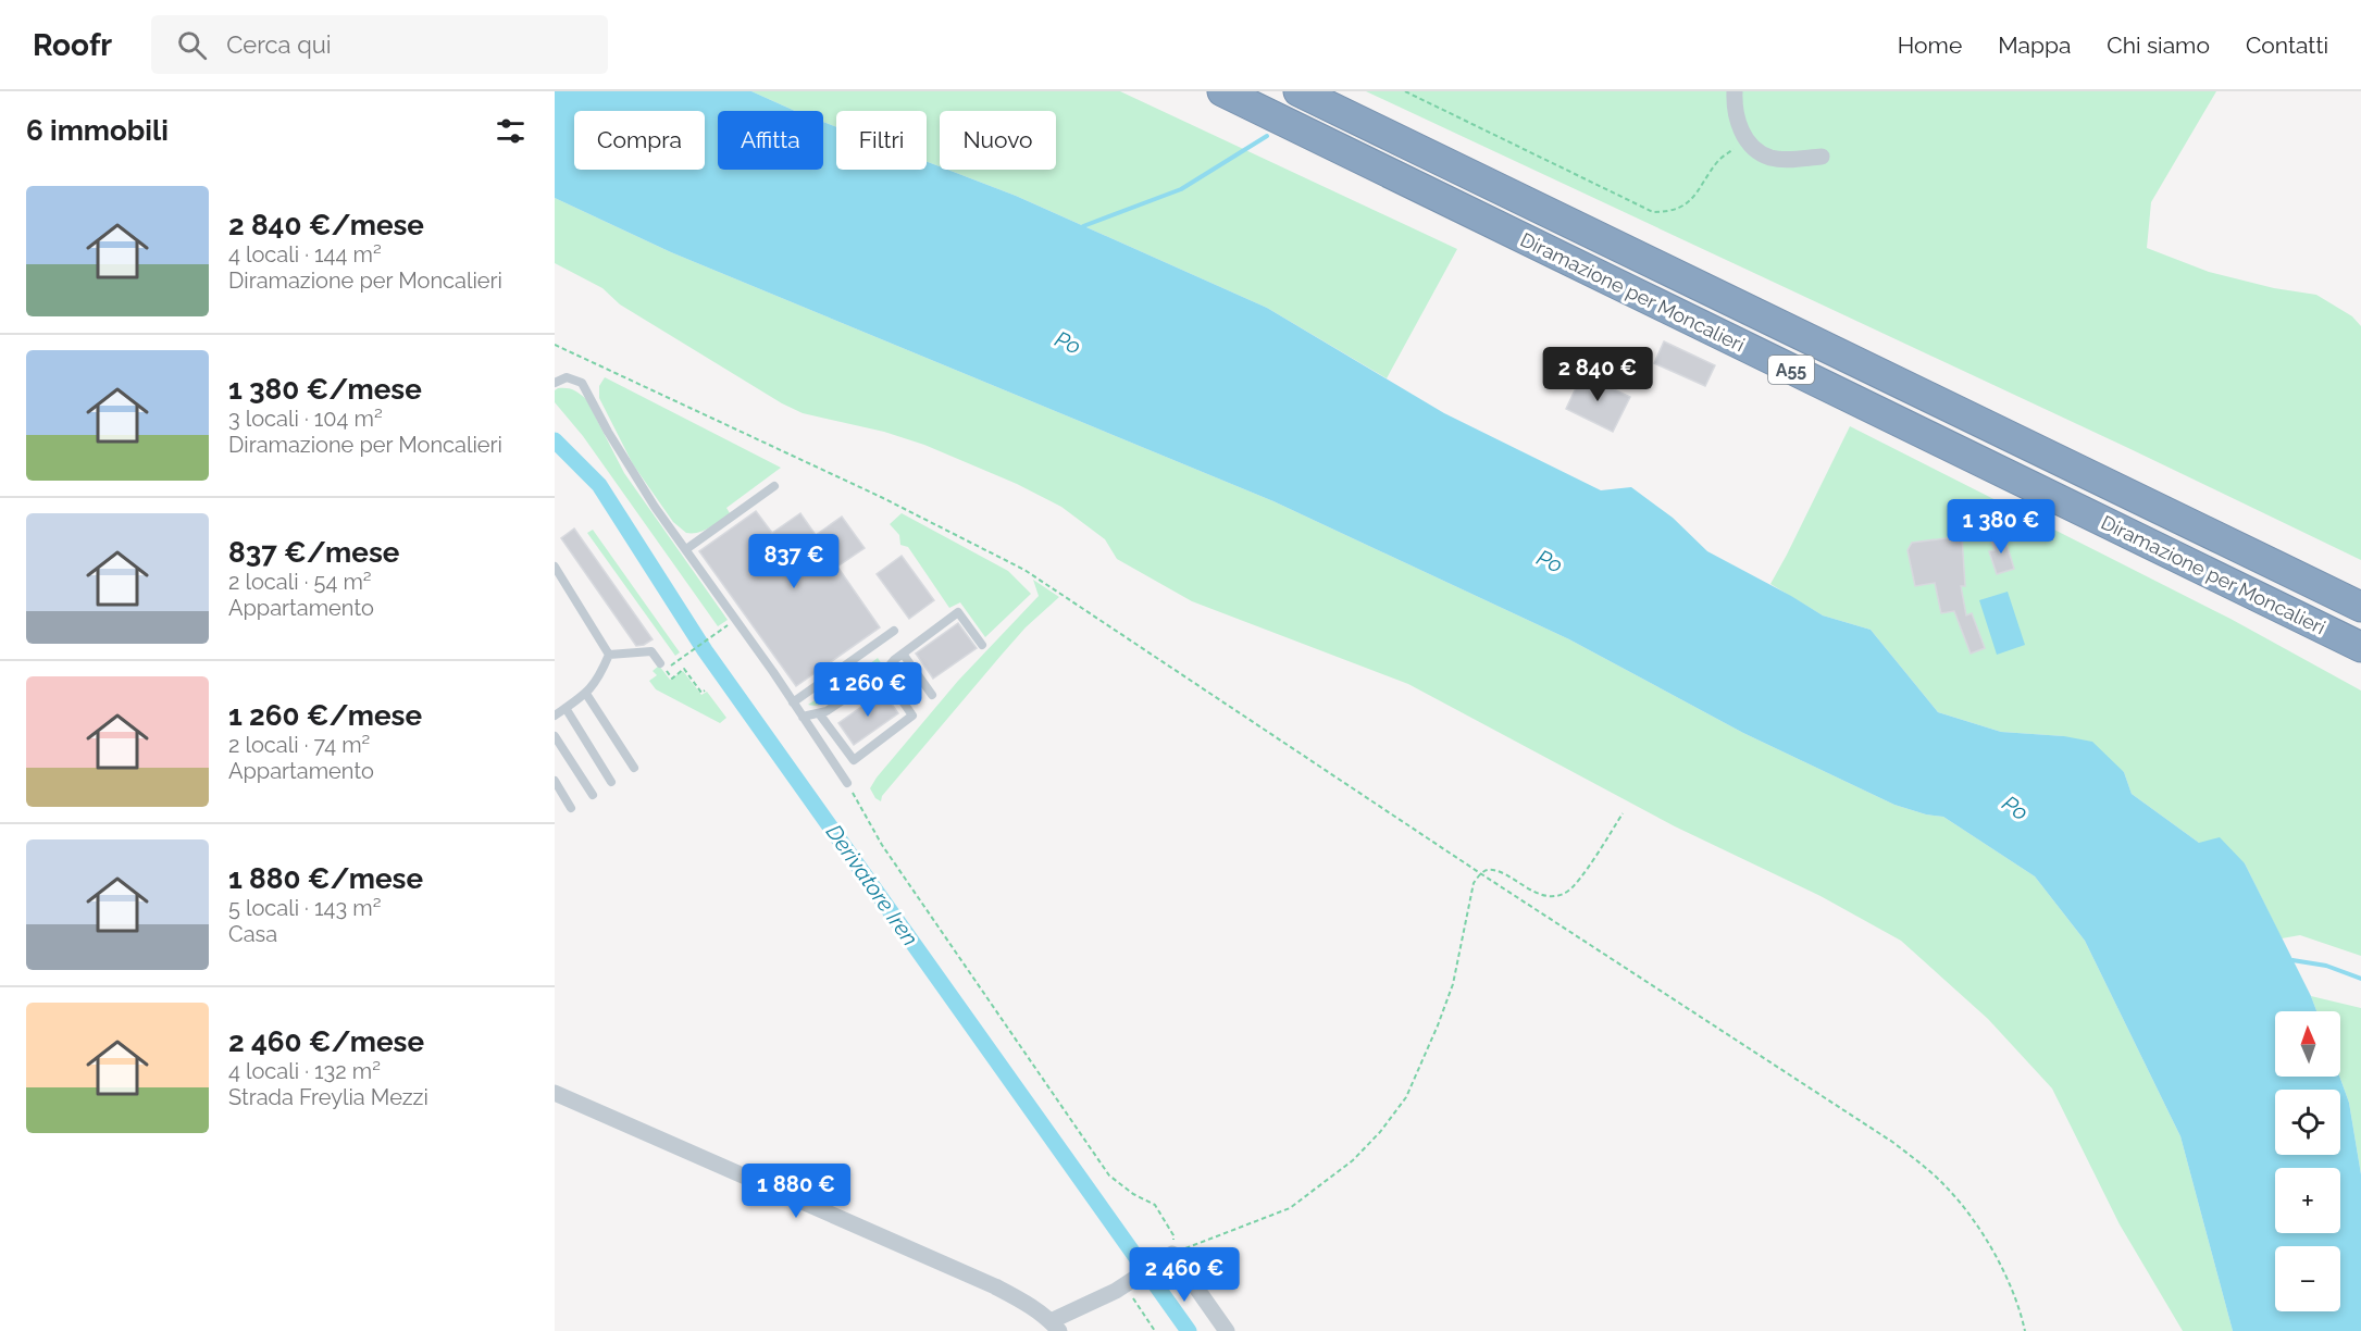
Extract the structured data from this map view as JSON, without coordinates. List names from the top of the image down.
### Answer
{
  "streets": {
    "highway": ["Diramazione per Moncalieri", "A55"]
  },
  "water": ["Po", "Derivatore Iren"],
  "north": "top",
  "page": {
    "header": "Roofr",
    "search": "Cerca qui",
    "nav": [
      "Home",
      "Mappa",
      "Chi siamo",
      "Contatti"
    ],
    "heading": "6 immobili",
    "chip": [
      "Compra",
      "Affitta",
      "Filtri",
      "Nuovo"
    ],
    "list": [
      {
        "name": "2 840 €/mese",
        "note": "4 locali · 144 m² · Diramazione per Moncalieri"
      },
      {
        "name": "1 380 €/mese",
        "note": "3 locali · 104 m² · Diramazione per Moncalieri"
      },
      {
        "name": "837 €/mese",
        "note": "2 locali · 54 m² · Appartamento"
      },
      {
        "name": "1 260 €/mese",
        "note": "2 locali · 74 m² · Appartamento"
      },
      {
        "name": "1 880 €/mese",
        "note": "5 locali · 143 m² · Casa"
      },
      {
        "name": "2 460 €/mese",
        "note": "4 locali · 132 m² · Strada Freylia Mezzi"
      }
    ],
    "price": [
      "2 840 €",
      "1 380 €",
      "837 €",
      "1 260 €",
      "1 880 €",
      "2 460 €"
    ],
    "map_buttons": ["+", "−"]
  }
}
